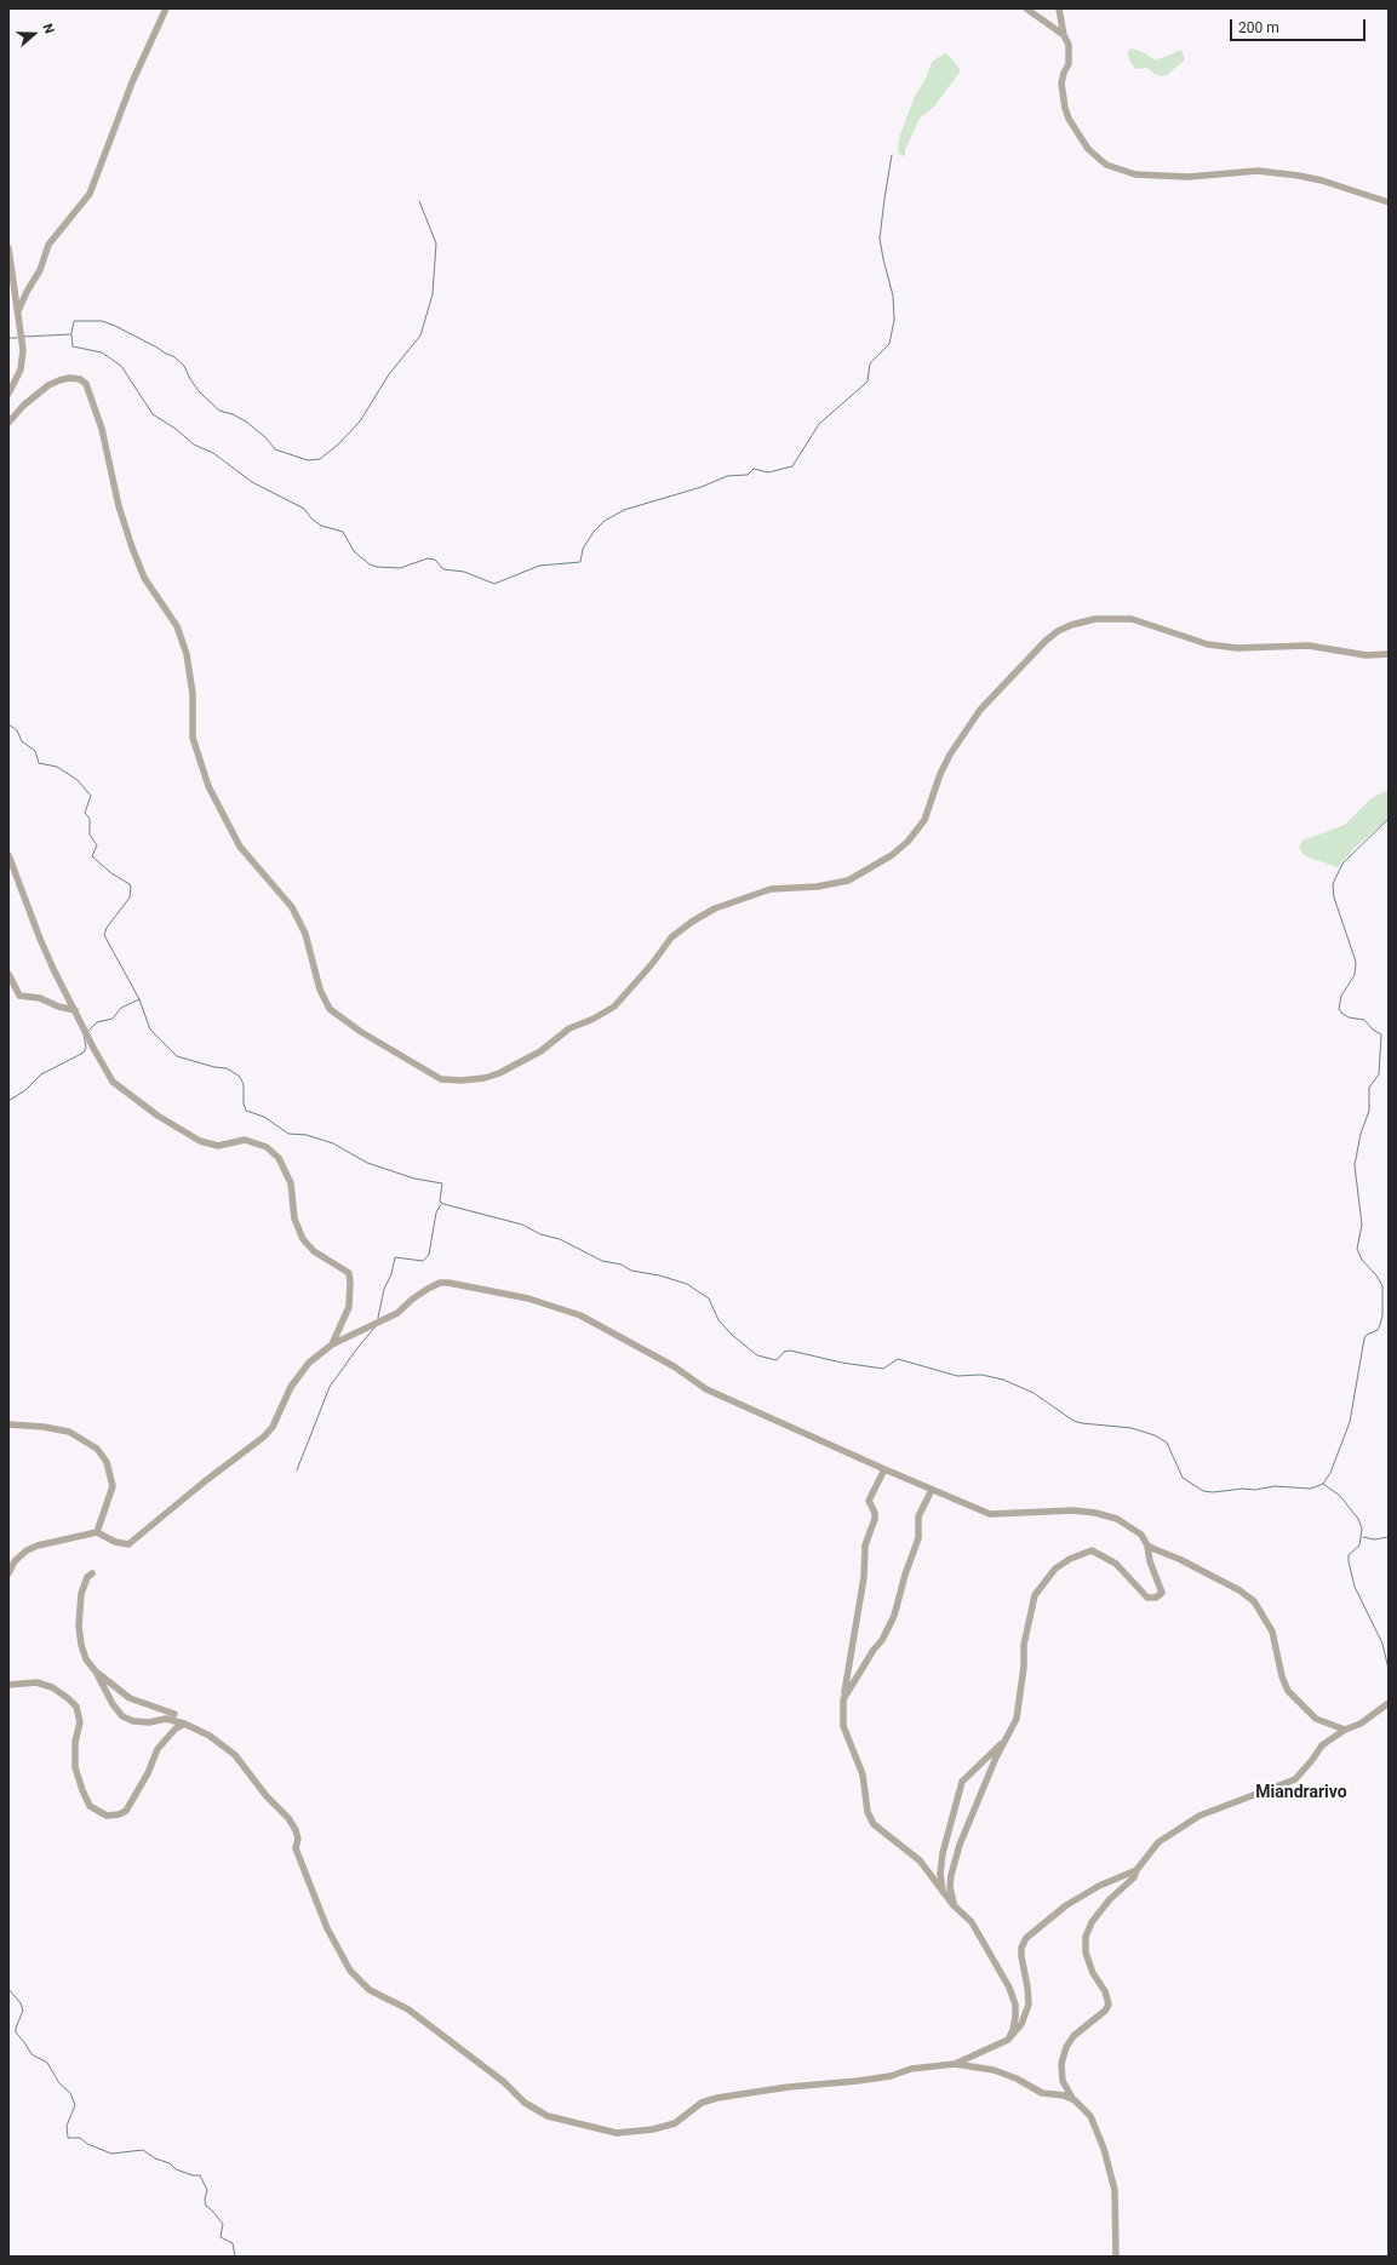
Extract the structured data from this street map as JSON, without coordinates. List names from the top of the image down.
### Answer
{
  "districts": ["Miandrarivo"],
  "scale_bar": "200 m",
  "north": "right"
}
